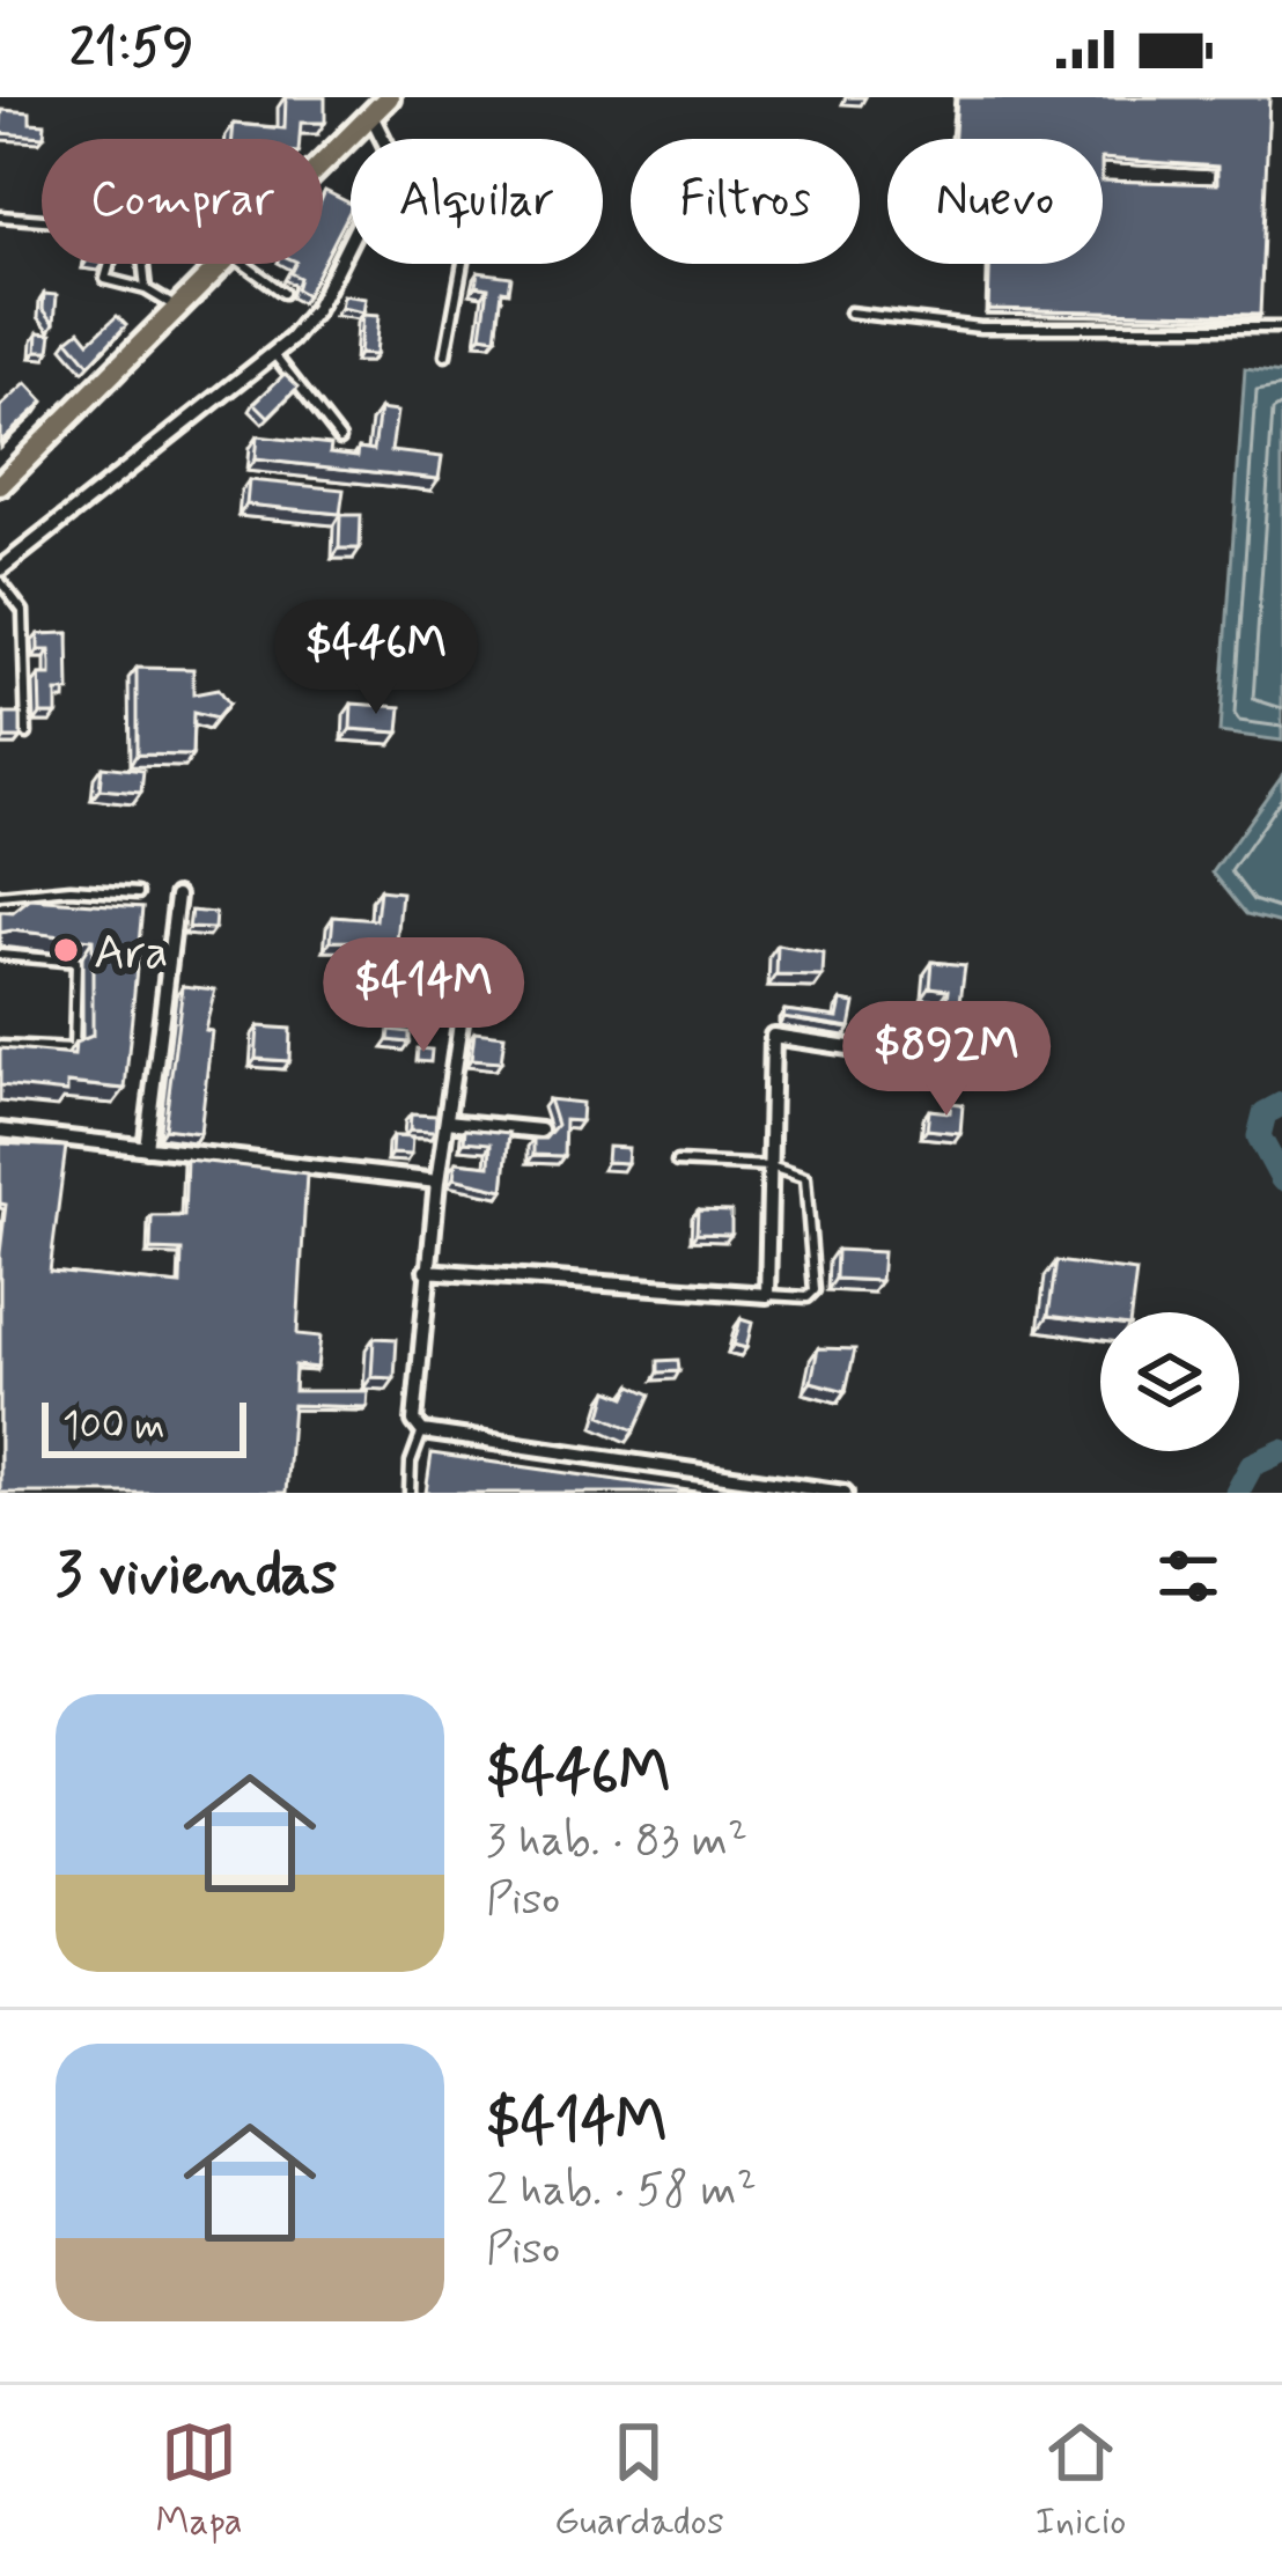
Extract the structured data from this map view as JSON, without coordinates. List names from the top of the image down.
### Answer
{
  "places": ["Ara"],
  "scale_bar": "100 m",
  "page": {
    "status": "21:59",
    "chip": [
      "Comprar",
      "Alquilar",
      "Filtros",
      "Nuevo"
    ],
    "price": ["$446M", "$414M", "$892M"],
    "scale": "100 m",
    "heading": "3 viviendas",
    "list": [
      {
        "name": "$446M",
        "note": "3 hab. · 83 m² · Piso"
      },
      {
        "name": "$414M",
        "note": "2 hab. · 58 m² · Piso"
      }
    ],
    "tabs": ["Mapa", "Guardados", "Inicio"]
  }
}
